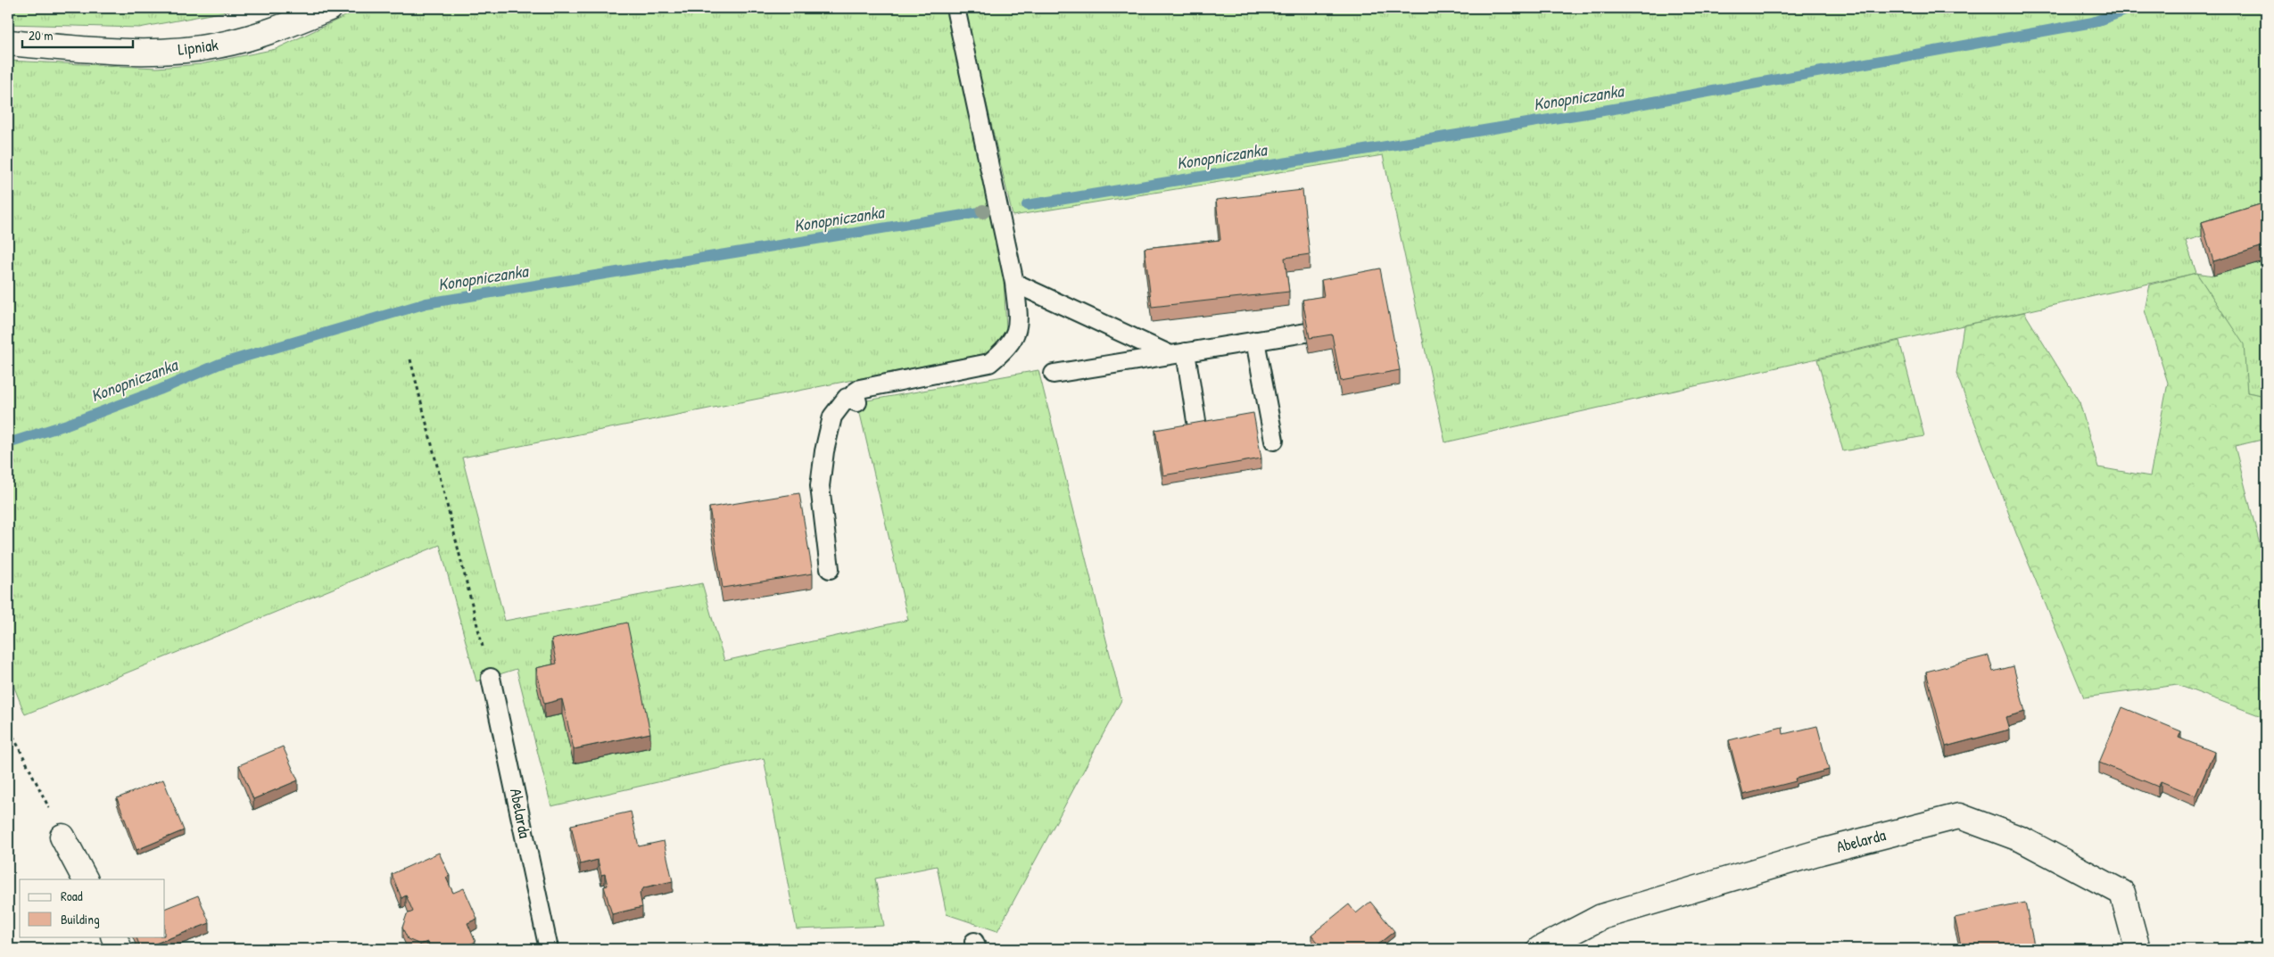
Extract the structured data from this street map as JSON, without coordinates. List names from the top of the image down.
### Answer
{
  "streets": {
    "street": ["Lipniak", "Abelarda"]
  },
  "water": ["Konopniczanka"],
  "legend": ["Road", "Building"],
  "scale_bar": "20 m"
}
